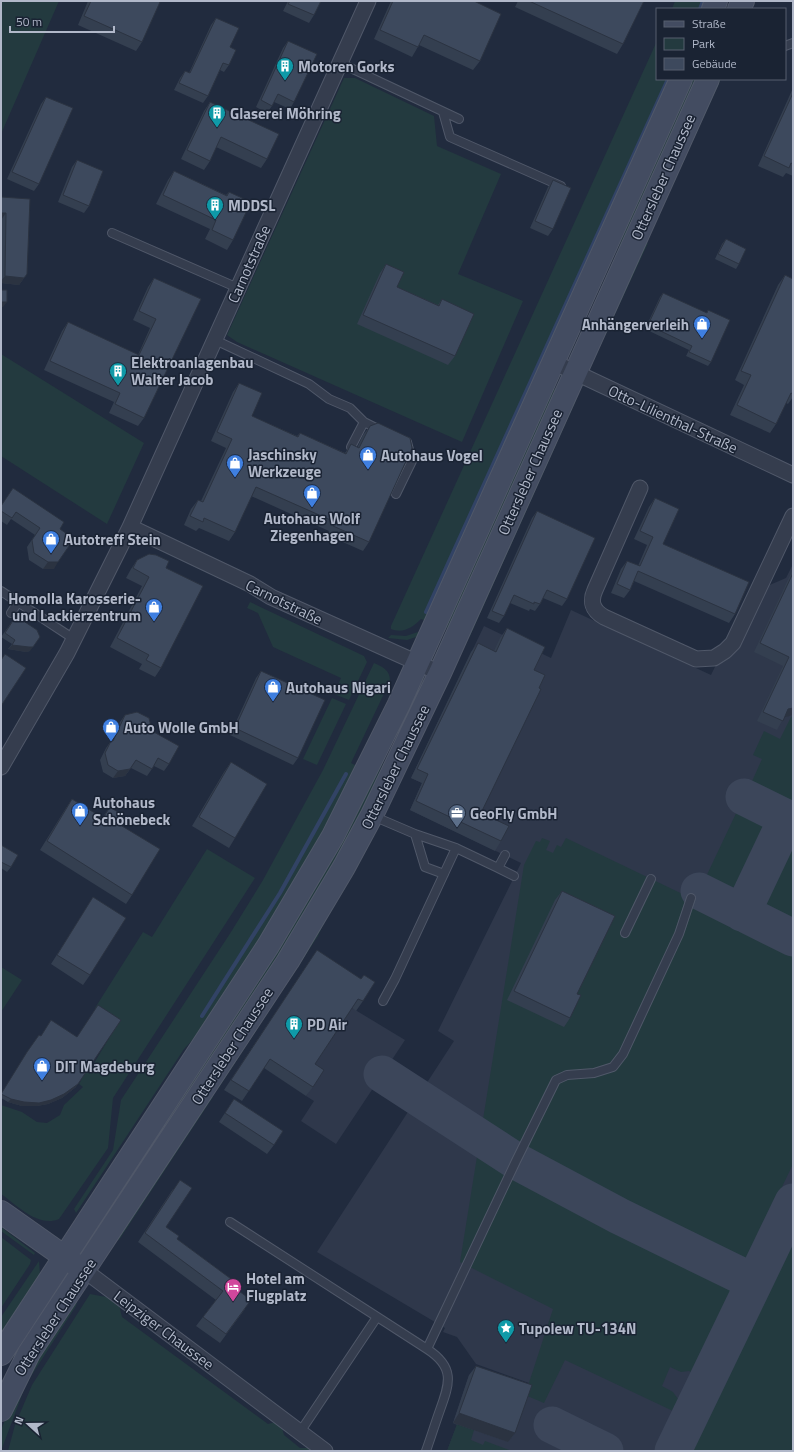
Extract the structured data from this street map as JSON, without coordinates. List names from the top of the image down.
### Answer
{
  "streets": {
    "main road": ["Ottersleber Chaussee", "Leipziger Chaussee"],
    "street": ["Carnotstraße", "Otto-Lilienthal-Straße"]
  },
  "crossings": [
    ["Ottersleber Chaussee", "Carnotstraße"],
    ["Ottersleber Chaussee", "Otto-Lilienthal-Straße"],
    ["Ottersleber Chaussee", "Leipziger Chaussee"]
  ],
  "places": {
    "building": [
      "Motoren Gorks",
      "Glaserei Möhring",
      "MDDSL",
      "Elektroanlagenbau Walter Jacob",
      "PD Air"
    ],
    "shop": [
      "Anhängerverleih",
      "Autohaus Vogel",
      "Jaschinsky Werkzeuge",
      "Autohaus Wolf Ziegenhagen",
      "Autotreff Stein",
      "Homolla Karosserie- und Lackierzentrum",
      "Autohaus Nigari",
      "Auto Wolle GmbH",
      "Autohaus Schönebeck",
      "DIT Magdeburg"
    ],
    "office": ["GeoFly GmbH"],
    "hotel": ["Hotel am Flugplatz"],
    "place": ["Tupolew TU-134N"]
  },
  "legend": ["Straße", "Park", "Gebäude"],
  "scale_bar": "50 m",
  "north": "left"
}
